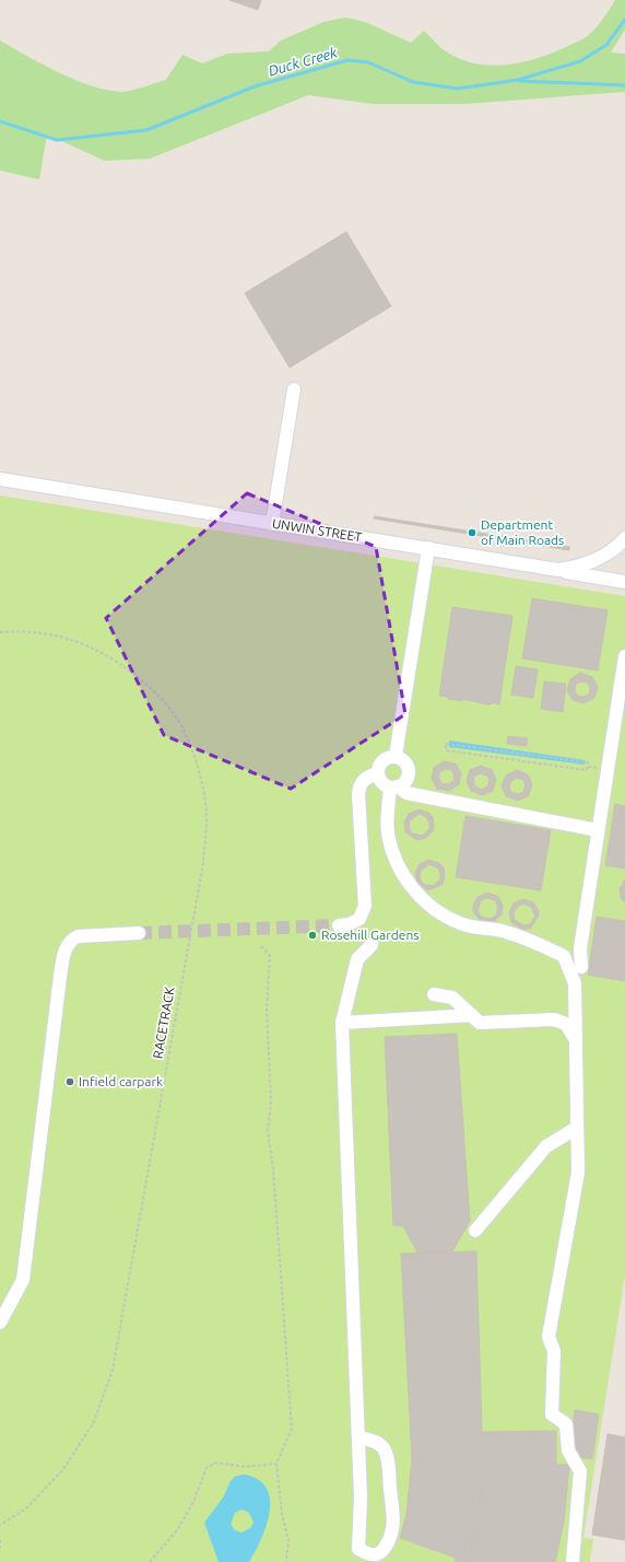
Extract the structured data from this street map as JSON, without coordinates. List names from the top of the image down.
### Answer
{
  "streets": {
    "street": ["UNWIN STREET"],
    "path": ["RACETRACK"]
  },
  "water": ["Duck Creek"],
  "places": ["Department of Main Roads", "Rosehill Gardens", "Infield carpark"]
}
